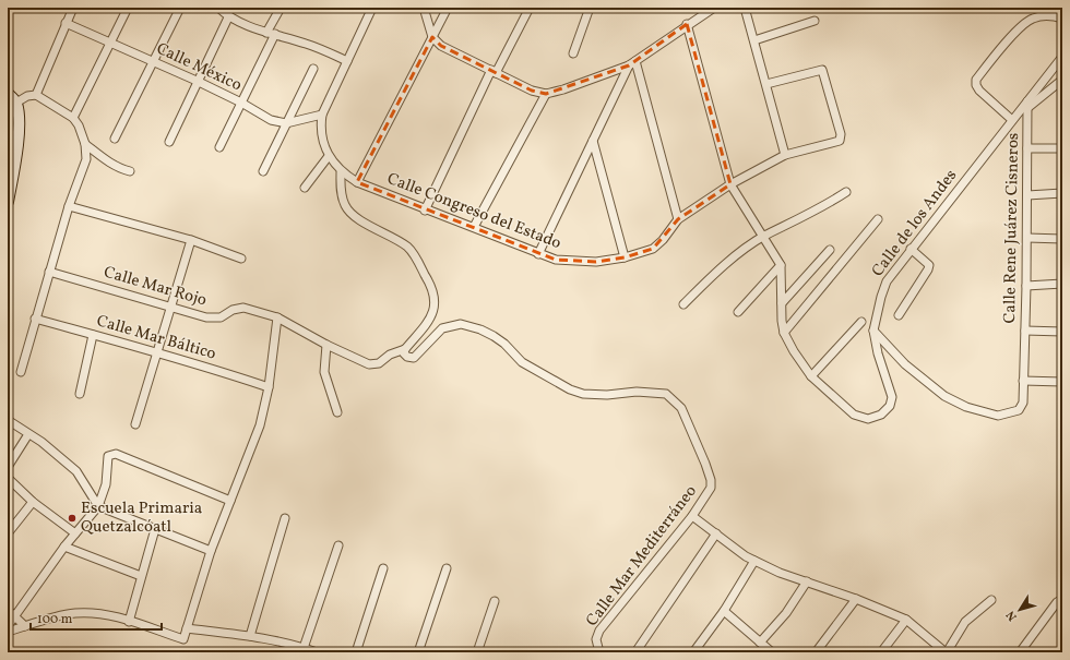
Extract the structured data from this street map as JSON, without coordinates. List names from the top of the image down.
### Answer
{
  "streets": {
    "street": [
      "Calle México",
      "Calle Congreso del Estado",
      "Calle de los Andes",
      "Calle Rene Juárez Cisneros",
      "Calle Mar Rojo",
      "Calle Mar Báltico",
      "Calle Mar Mediterráneo"
    ]
  },
  "crossings": [
    ["Calle Congreso del Estado", "Calle de los Andes"],
    ["Calle de los Andes", "Calle Rene Juárez Cisneros"],
    ["Calle Mar Rojo", "Calle Mar Mediterráneo"]
  ],
  "places": ["Escuela Primaria Quetzalcóatl"],
  "scale_bar": "100 m",
  "north": "bottom left"
}
